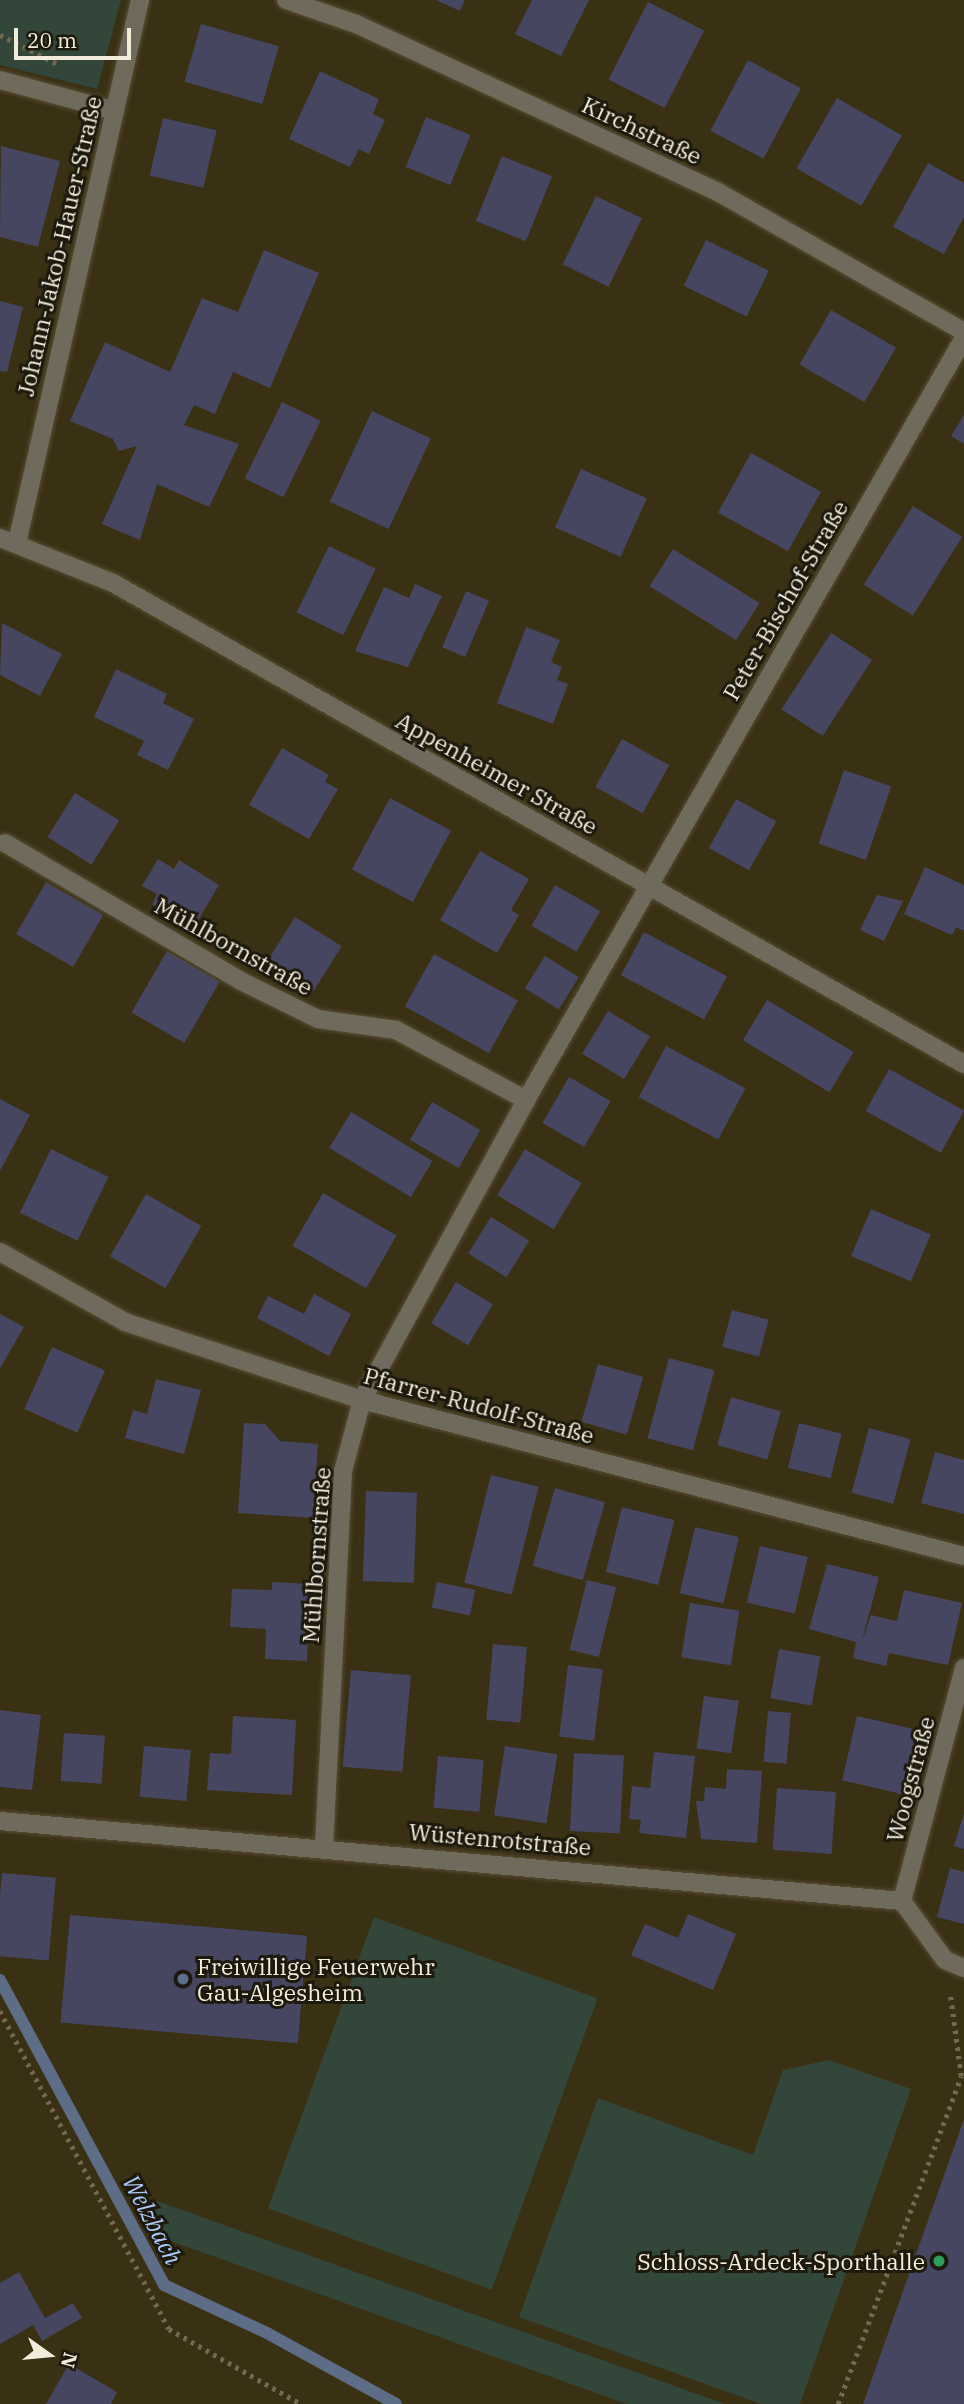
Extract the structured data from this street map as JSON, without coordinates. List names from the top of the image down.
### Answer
{
  "streets": {
    "street": [
      "Kirchstraße",
      "Johann-Jakob-Hauer-Straße",
      "Peter-Bischof-Straße",
      "Appenheimer Straße",
      "Mühlbornstraße",
      "Pfarrer-Rudolf-Straße",
      "Woogstraße",
      "Wüstenrotstraße"
    ]
  },
  "crossings": [
    ["Johann-Jakob-Hauer-Straße", "Appenheimer Straße"],
    ["Peter-Bischof-Straße", "Appenheimer Straße"],
    ["Peter-Bischof-Straße", "Mühlbornstraße"],
    ["Appenheimer Straße", "Mühlbornstraße"],
    ["Mühlbornstraße", "Pfarrer-Rudolf-Straße"],
    ["Mühlbornstraße", "Wüstenrotstraße"],
    ["Woogstraße", "Wüstenrotstraße"]
  ],
  "water": ["Welzbach"],
  "places": ["Freiwillige Feuerwehr Gau-Algesheim", "Schloss-Ardeck-Sporthalle"],
  "scale_bar": "20 m",
  "north": "right"
}
